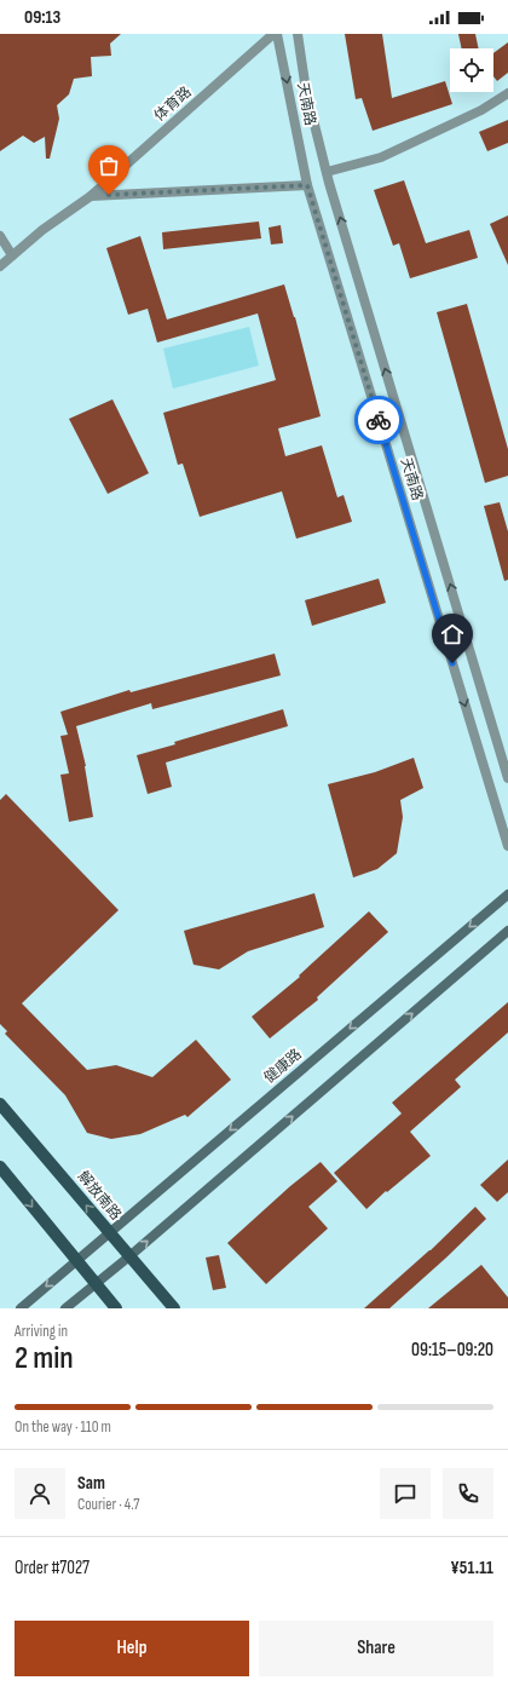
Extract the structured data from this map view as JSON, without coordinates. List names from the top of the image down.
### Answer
{
  "streets": {
    "main road": ["健康路", "解放南路"],
    "street": ["体育路", "天南路"]
  },
  "crossings": [
    ["体育路", "天南路"],
    ["健康路", "解放南路"]
  ],
  "page": {
    "status": "09:13",
    "heading": ["2 min", "Arriving in", "09:15–09:20"],
    "panel": [
      "Sam",
      "Courier · 4.7",
      "Order #7027",
      "¥51.11"
    ],
    "bar": "On the way · 110 m",
    "buttons": ["Help", "Share"]
  }
}
